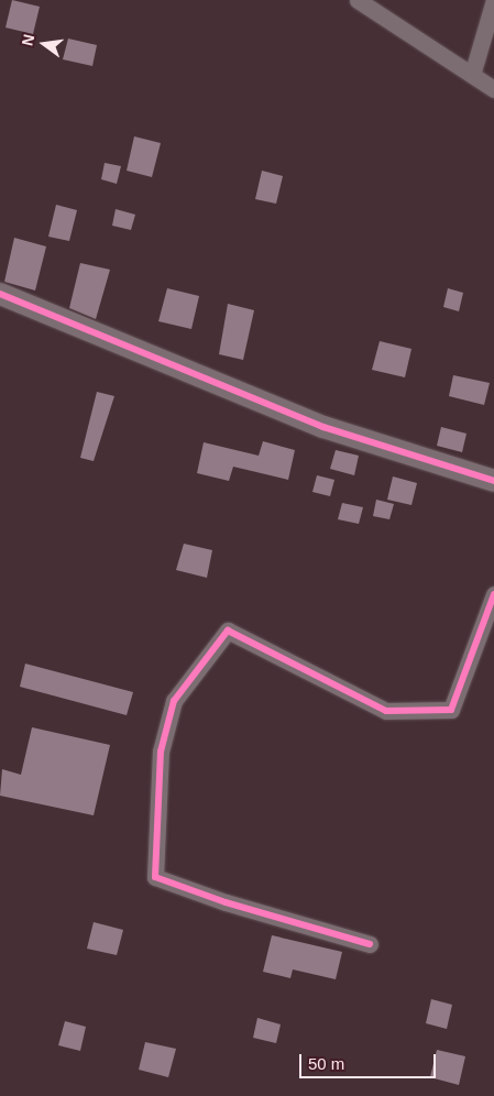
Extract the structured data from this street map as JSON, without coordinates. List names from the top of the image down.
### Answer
{
  "scale_bar": "50 m",
  "north": "left"
}
